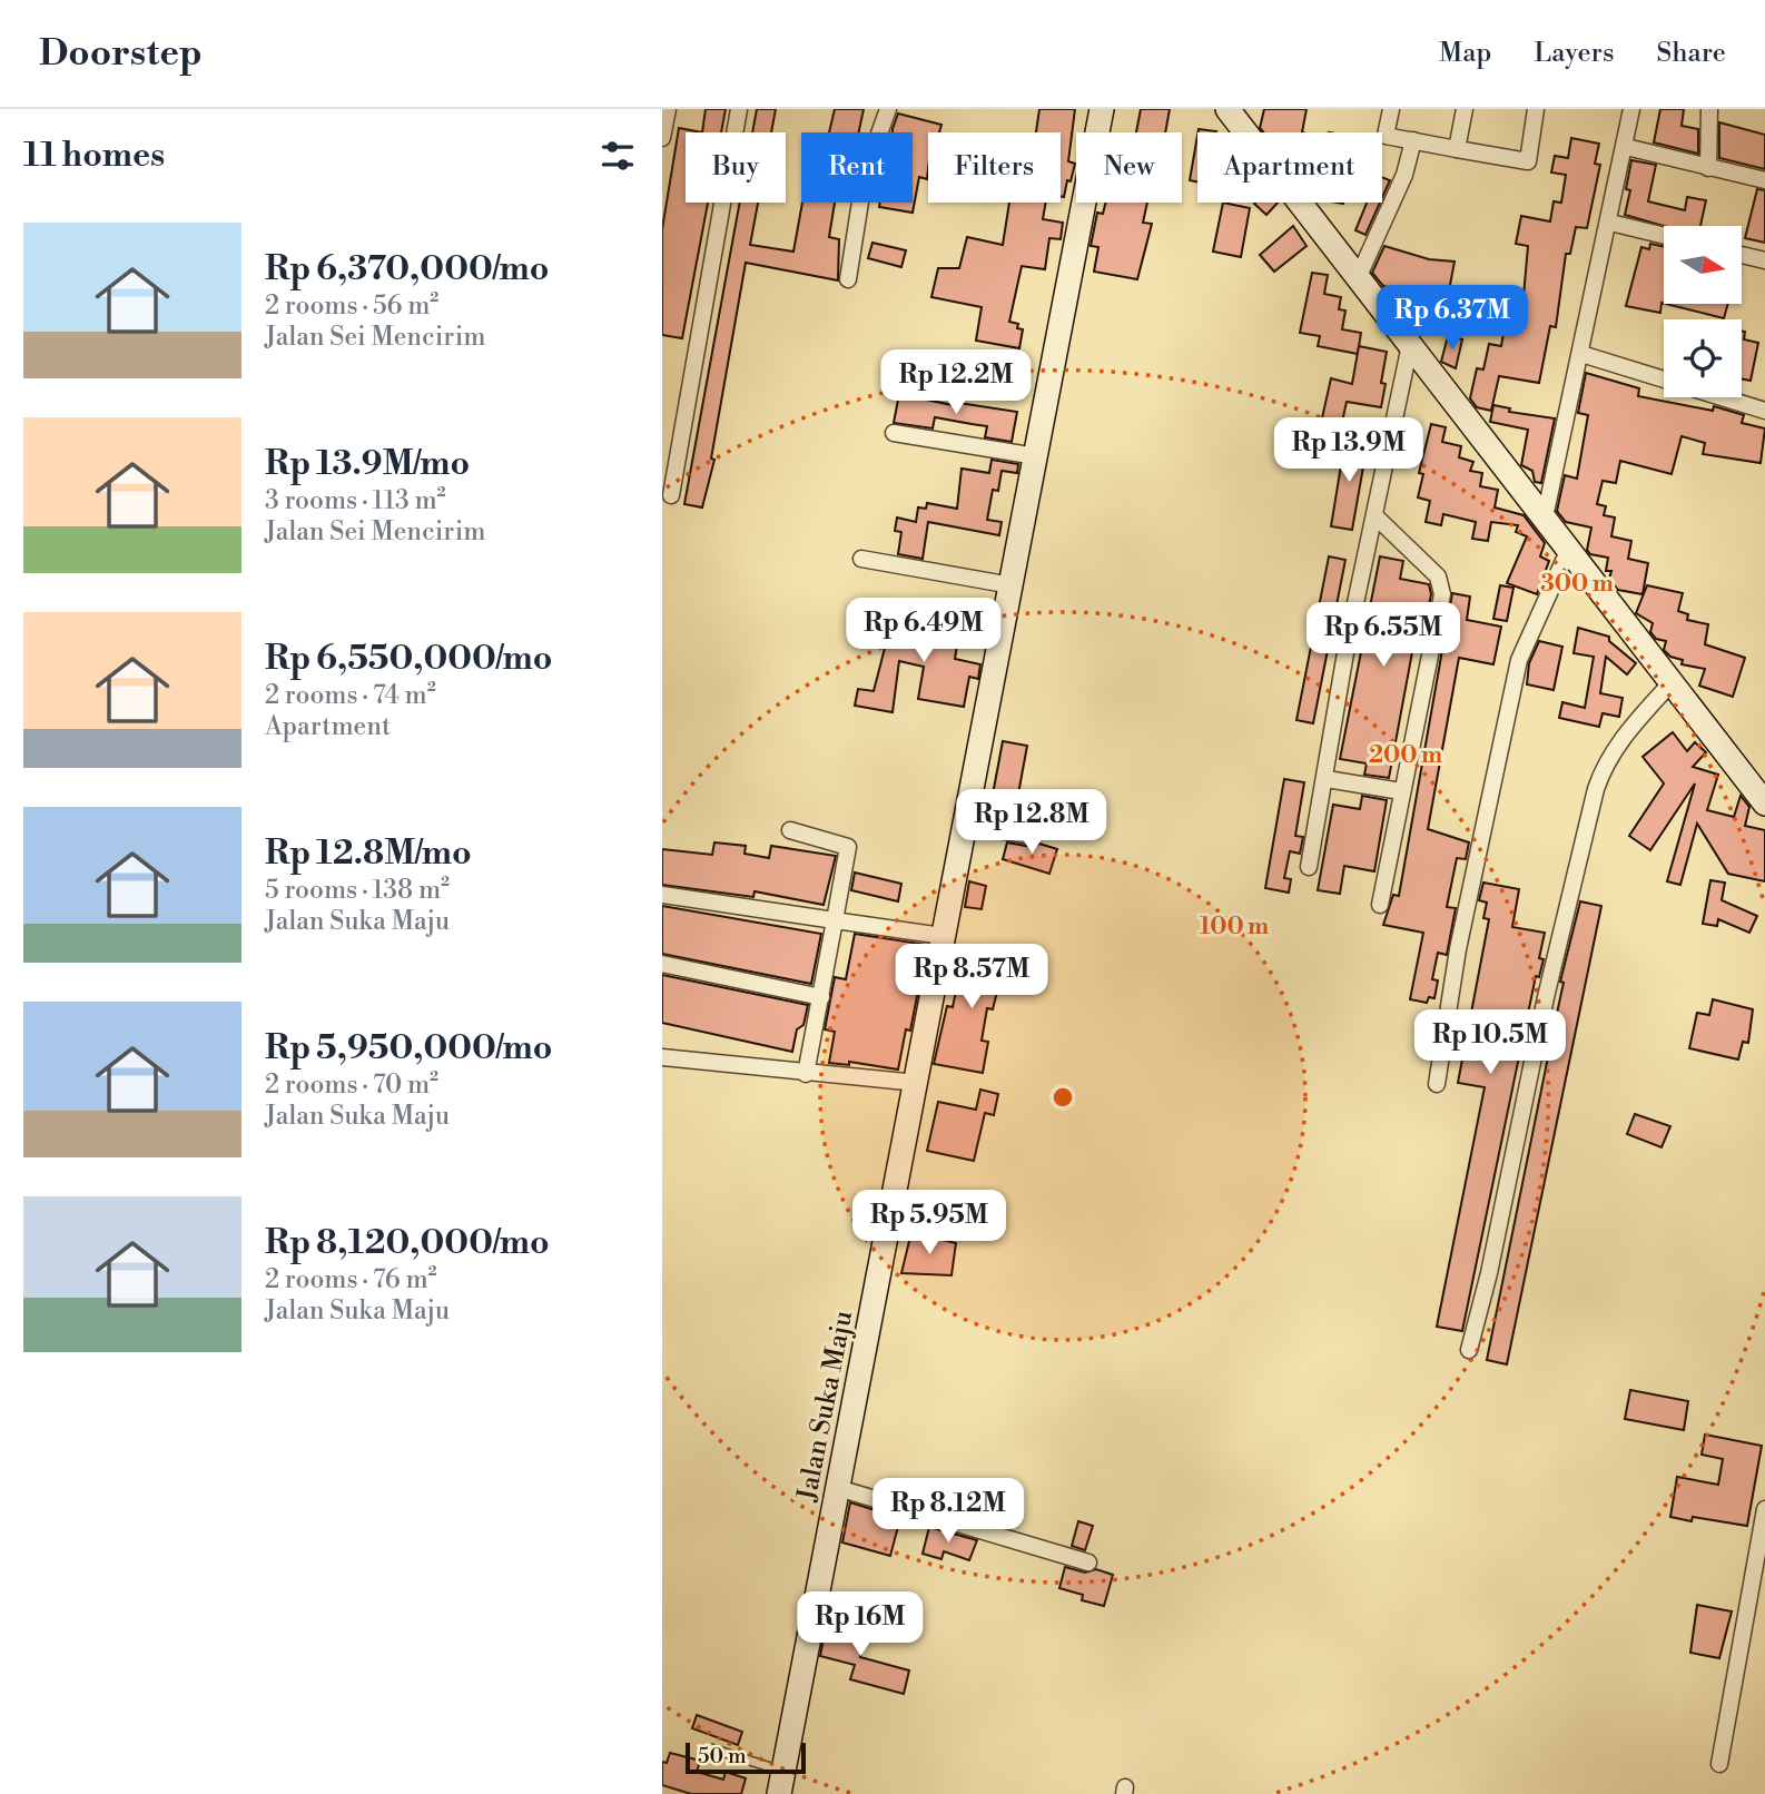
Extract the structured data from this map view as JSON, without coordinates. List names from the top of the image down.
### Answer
{
  "streets": {
    "street": ["Jalan Suka Maju"]
  },
  "scale_bar": "50 m",
  "north": "right",
  "page": {
    "header": "Doorstep",
    "nav": ["Map", "Layers", "Share"],
    "heading": "11 homes",
    "chip": [
      "Buy",
      "Rent",
      "Filters",
      "New",
      "Apartment"
    ],
    "list": [
      {
        "name": "Rp 6,370,000/mo",
        "note": "2 rooms · 56 m² · Jalan Sei Mencirim"
      },
      {
        "name": "Rp 13.9M/mo",
        "note": "3 rooms · 113 m² · Jalan Sei Mencirim"
      },
      {
        "name": "Rp 6,550,000/mo",
        "note": "2 rooms · 74 m² · Apartment"
      },
      {
        "name": "Rp 12.8M/mo",
        "note": "5 rooms · 138 m² · Jalan Suka Maju"
      },
      {
        "name": "Rp 5,950,000/mo",
        "note": "2 rooms · 70 m² · Jalan Suka Maju"
      },
      {
        "name": "Rp 8,120,000/mo",
        "note": "2 rooms · 76 m² · Jalan Suka Maju"
      }
    ],
    "price": [
      "Rp 6.37M",
      "Rp 12.2M",
      "Rp 13.9M",
      "Rp 6.49M",
      "Rp 6.55M",
      "Rp 12.8M",
      "Rp 8.57M",
      "Rp 10.5M",
      "Rp 5.95M",
      "Rp 8.12M",
      "Rp 16M"
    ],
    "scale": "50 m"
  },
  "rings": ["300 m", "200 m", "100 m"]
}
